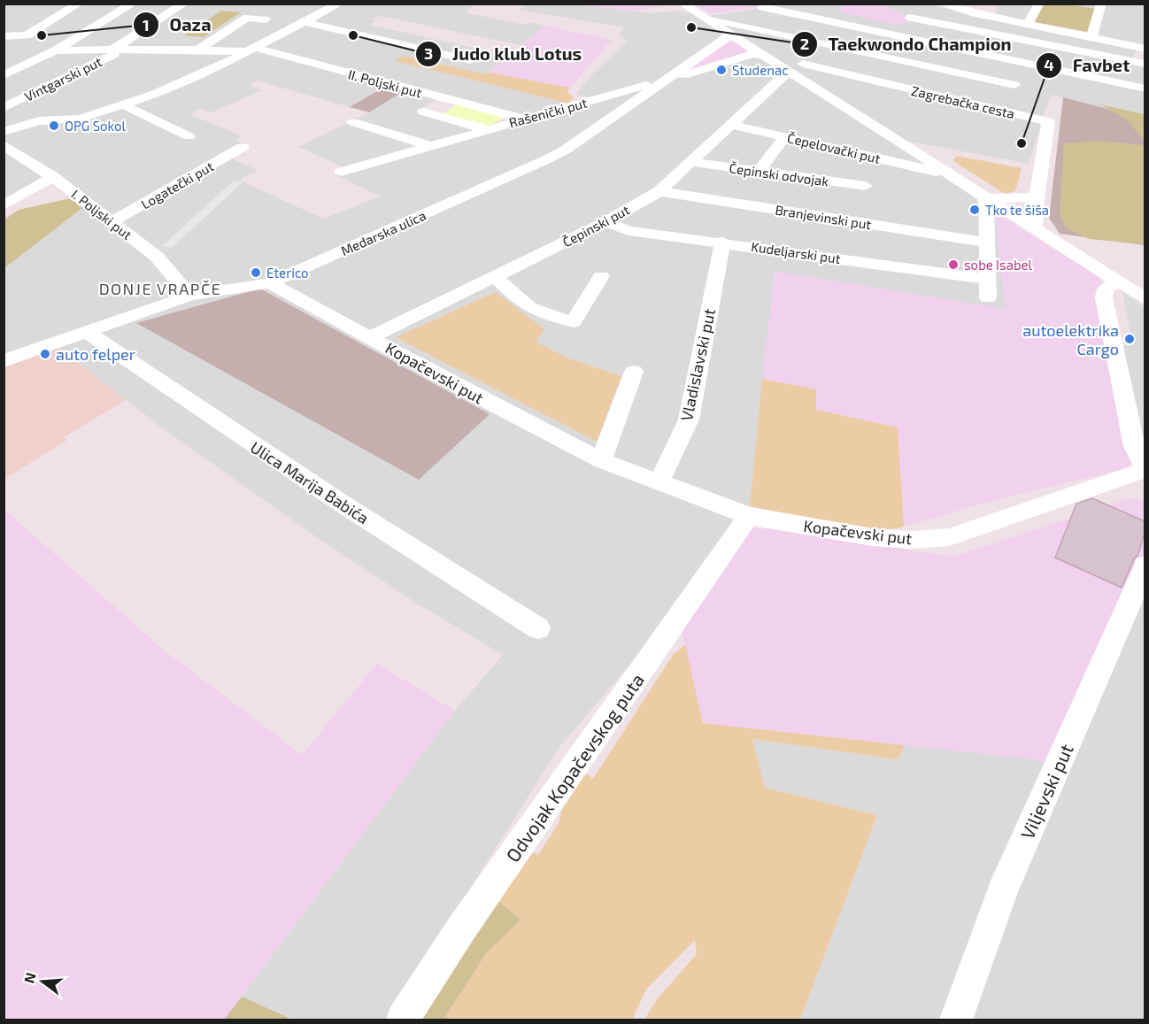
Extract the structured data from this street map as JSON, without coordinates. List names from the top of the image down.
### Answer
{
  "streets": {
    "street": [
      "Vintgarski put",
      "II. Poljski put",
      "Zagrebačka cesta",
      "Rašenički put",
      "Čepelovački put",
      "Čepinski odvojak",
      "Logatečki put",
      "I. Poljski put",
      "Branjevinski put",
      "Čepinski put",
      "Medarska ulica",
      "Kudeljarski put",
      "Vladislavski put",
      "Kopačevski put",
      "Ulica Marija Babića",
      "Odvojak Kopačevskog puta",
      "Viljevski put"
    ]
  },
  "crossings": [
    ["Vintgarski put", "II. Poljski put"],
    ["II. Poljski put", "Rašenički put"],
    ["Zagrebačka cesta", "Rašenički put"],
    ["Zagrebačka cesta", "Čepinski put"],
    ["Zagrebačka cesta", "Medarska ulica"],
    ["Rašenički put", "Medarska ulica"],
    ["Čepelovački put", "Čepinski put"],
    ["Čepinski odvojak", "Čepinski put"],
    ["Logatečki put", "I. Poljski put"],
    ["I. Poljski put", "Medarska ulica"],
    ["Branjevinski put", "Čepinski put"],
    ["Čepinski put", "Kudeljarski put"],
    ["Čepinski put", "Kopačevski put"],
    ["Medarska ulica", "Kopačevski put"],
    ["Medarska ulica", "Ulica Marija Babića"],
    ["Kudeljarski put", "Vladislavski put"],
    ["Vladislavski put", "Kopačevski put"],
    ["Kopačevski put", "Odvojak Kopačevskog puta"]
  ],
  "districts": ["DONJE VRAPČE"],
  "places": [
    "Taekwondo Champion",
    "Oaza",
    "Judo klub Lotus",
    "Studenac",
    "OPG Sokol",
    "Favbet",
    "Tko te šiša",
    "sobe Isabel",
    "Eterico",
    "autoelektrika Cargo",
    "auto felper"
  ],
  "north": "left"
}
